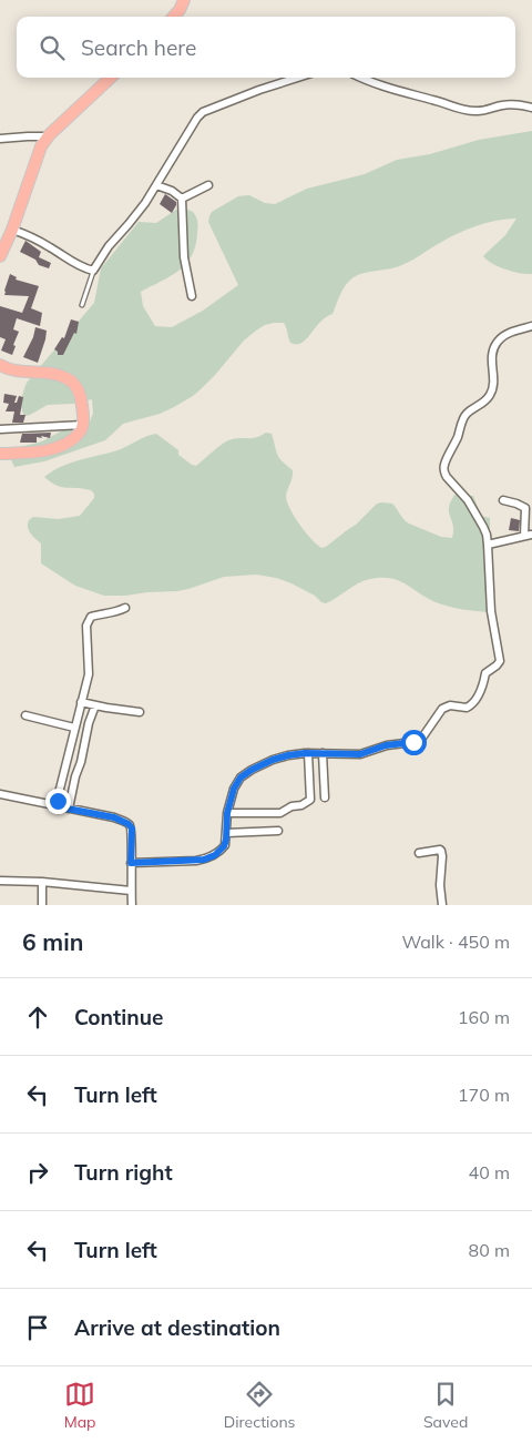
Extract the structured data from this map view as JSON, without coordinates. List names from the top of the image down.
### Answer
{
  "page": {
    "search": "Search here",
    "heading": ["6 min", "Walk · 450 m"],
    "list": [
      ["Continue", "160 m"],
      ["Turn left", "170 m"],
      ["Turn right", "40 m"],
      ["Turn left", "80 m"],
      "Arrive at destination"
    ],
    "nav": ["Map", "Directions", "Saved"]
  }
}
